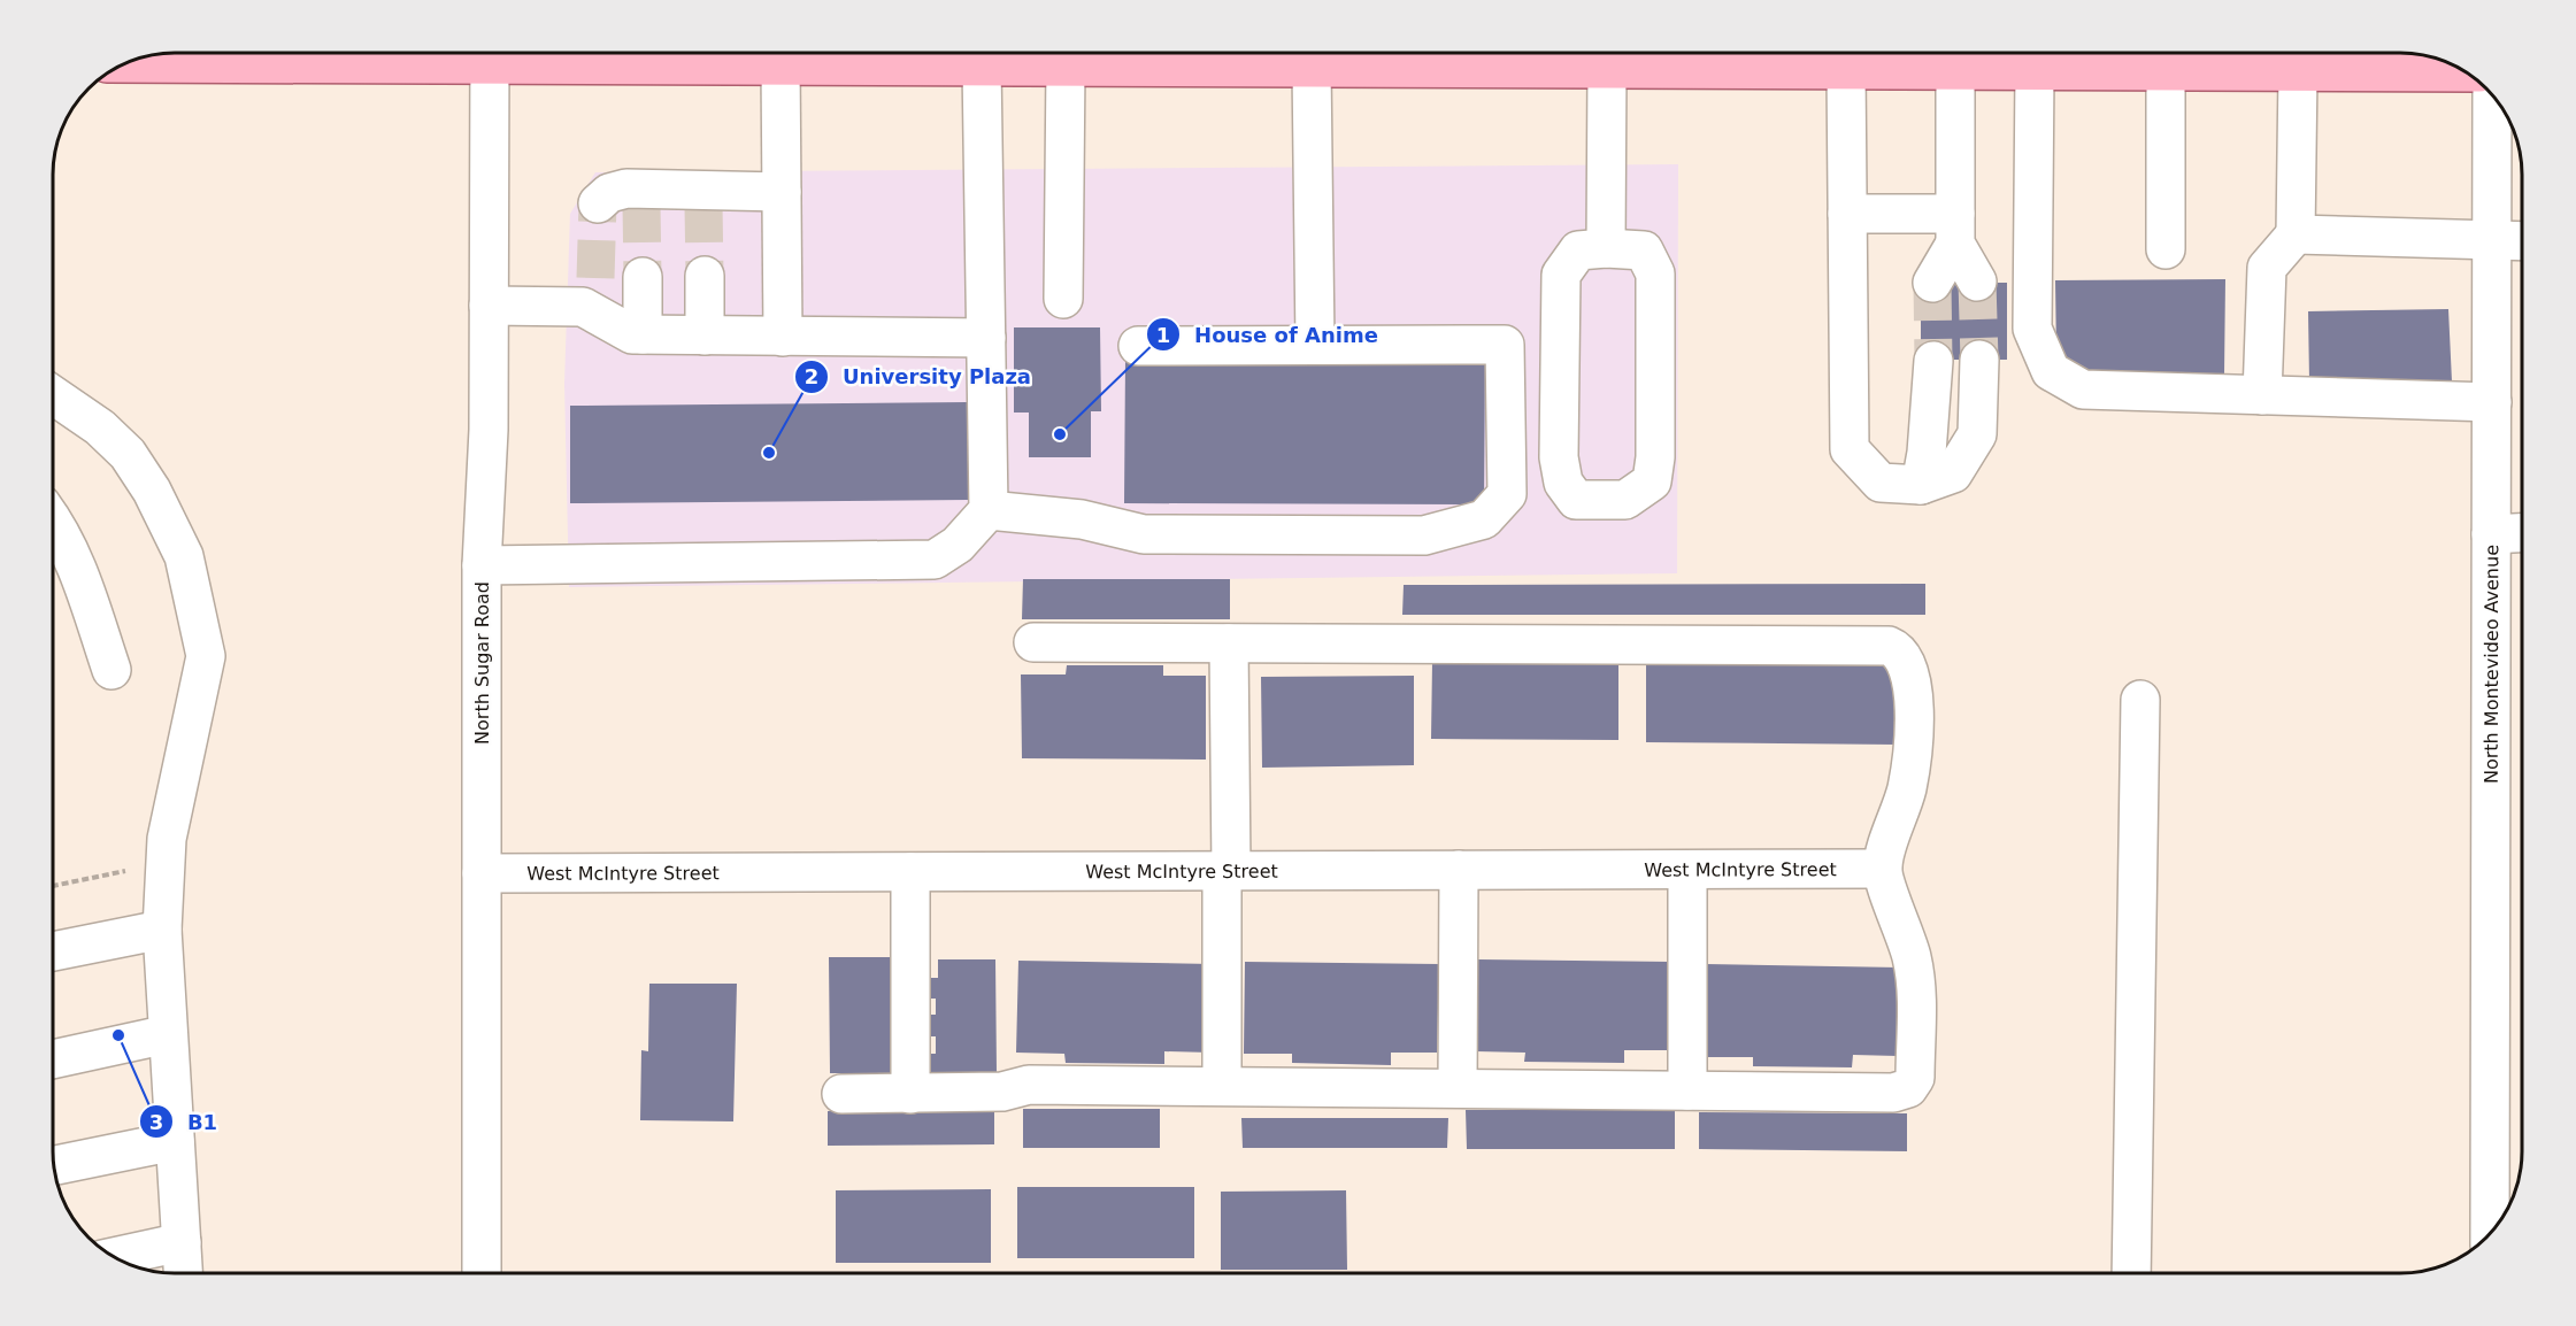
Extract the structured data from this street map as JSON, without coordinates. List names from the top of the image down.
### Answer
{
  "streets": {
    "street": ["North Sugar Road", "North Montevideo Avenue", "West McIntyre Street"]
  },
  "crossings": [
    ["North Sugar Road", "West McIntyre Street"]
  ],
  "places": ["House of Anime", "University Plaza", "B1"]
}
